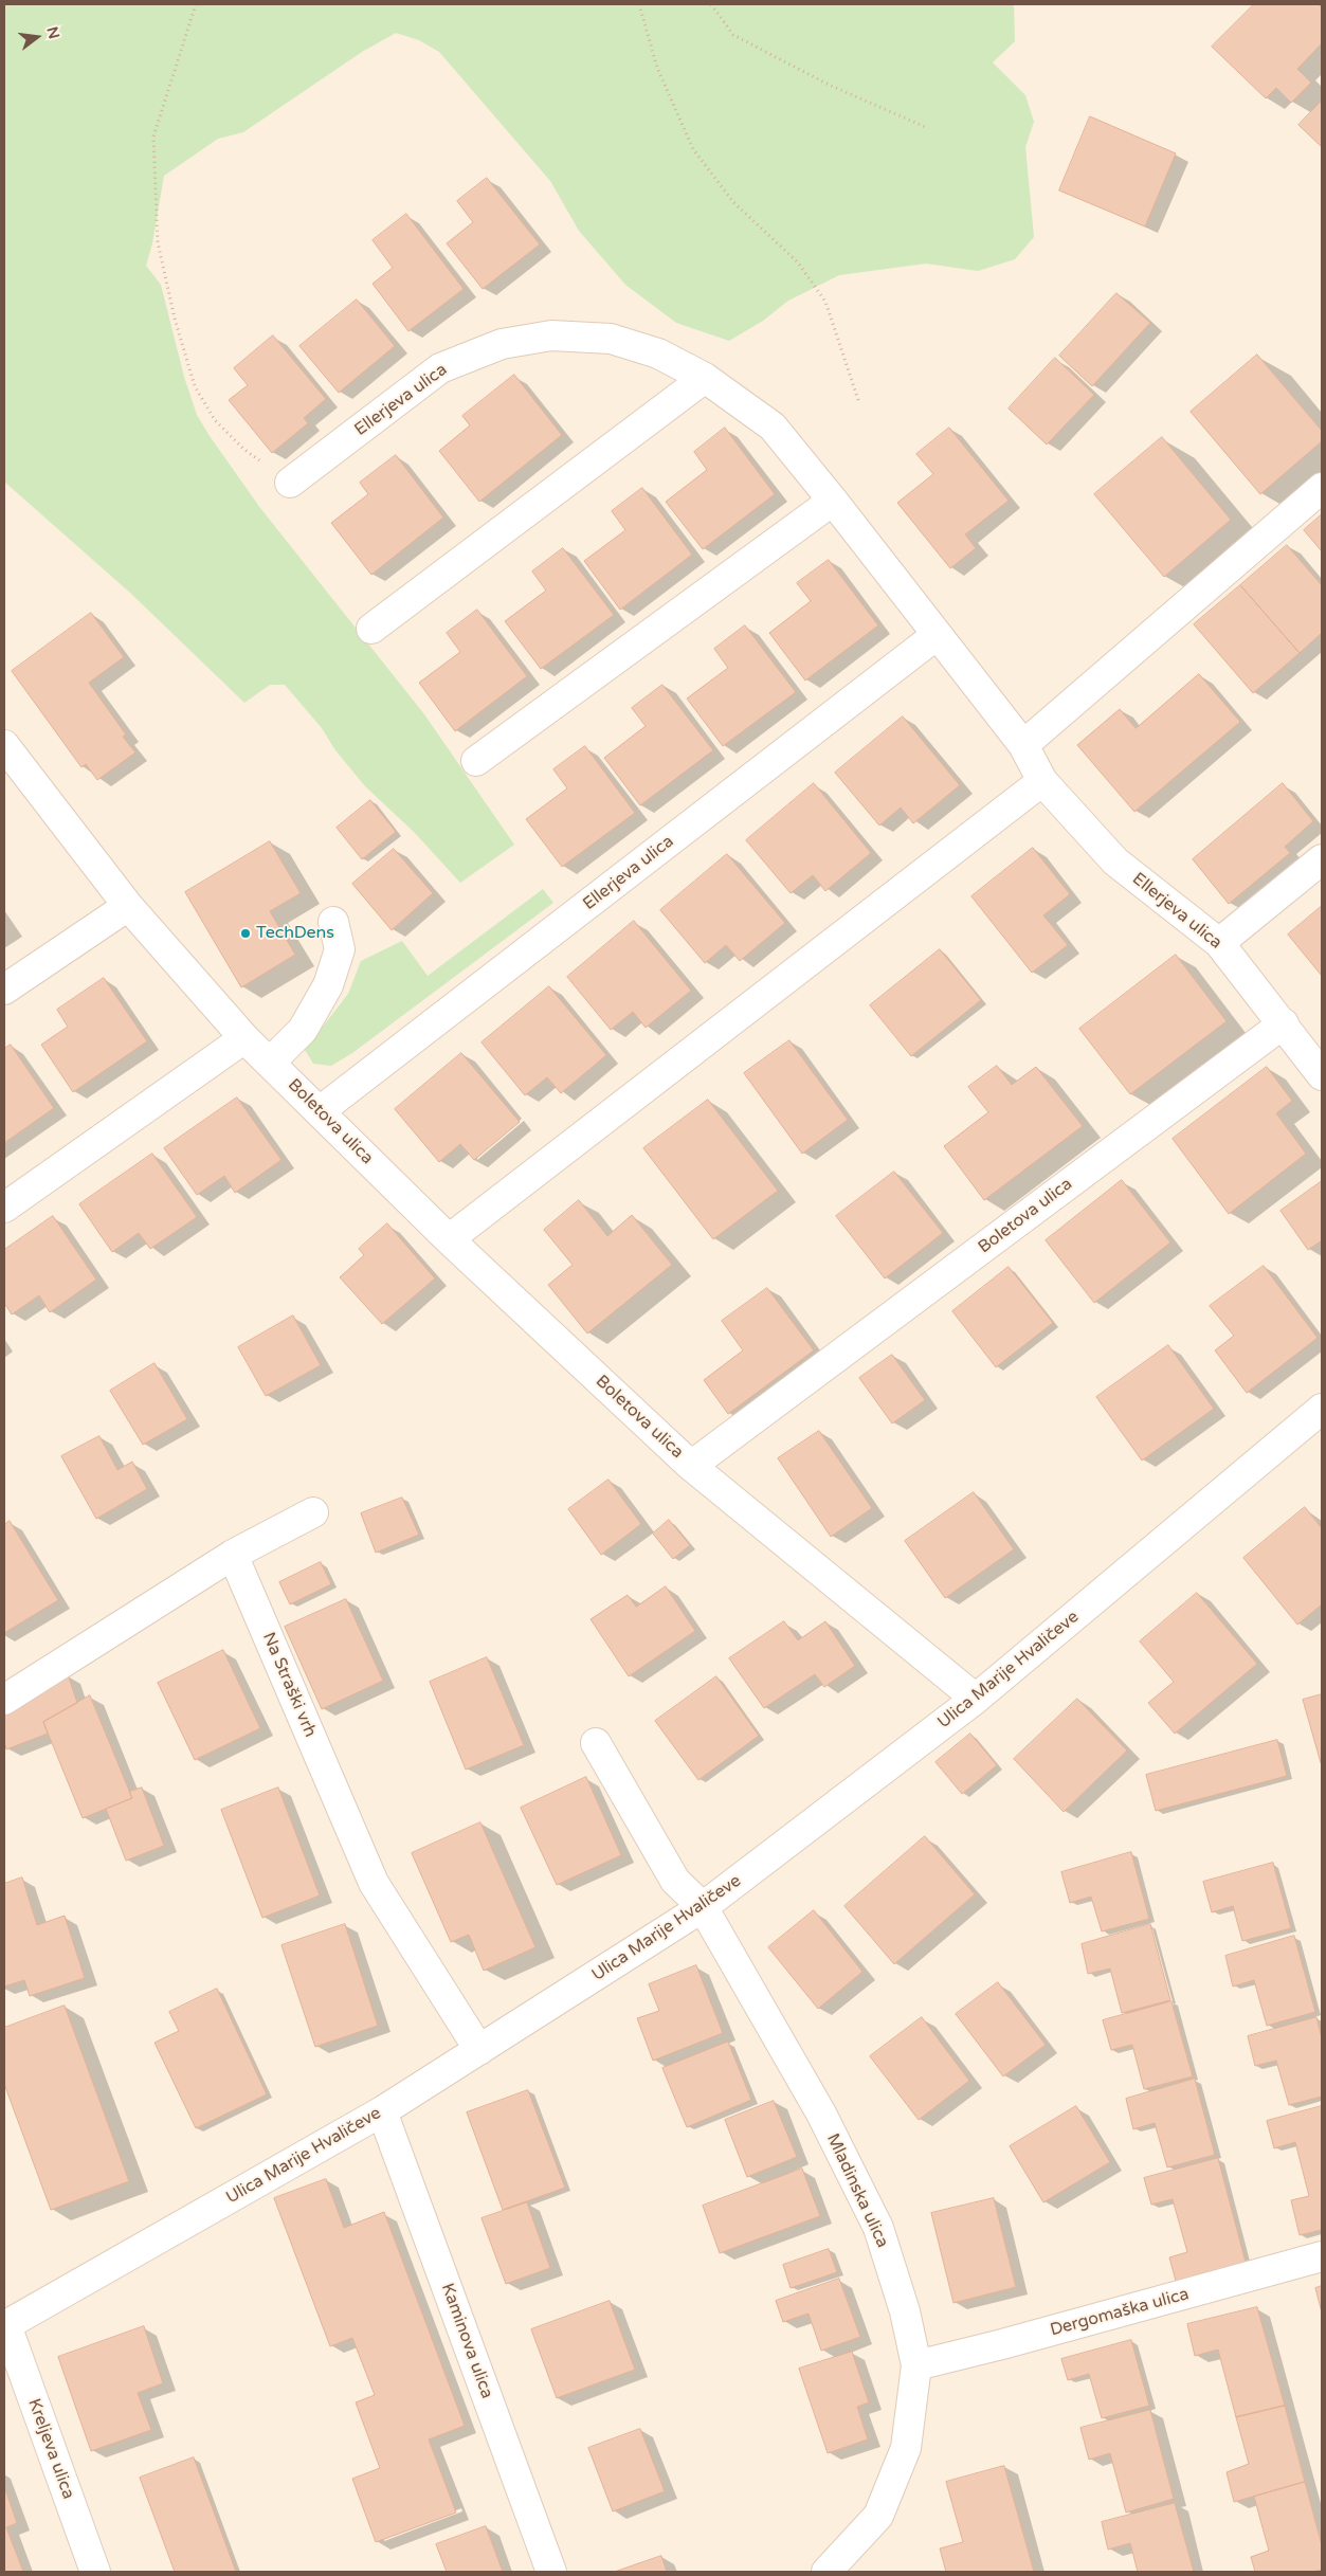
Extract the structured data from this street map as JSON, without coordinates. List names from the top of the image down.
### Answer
{
  "streets": {
    "street": [
      "Ellerjeva ulica",
      "Boletova ulica",
      "Ulica Marije Hvaličeve",
      "Na Straški vrh",
      "Mladinska ulica",
      "Dergomaška ulica",
      "Kaminova ulica",
      "Kreljeva ulica"
    ]
  },
  "crossings": [
    ["Ellerjeva ulica", "Boletova ulica"],
    ["Boletova ulica", "Ulica Marije Hvaličeve"],
    ["Ulica Marije Hvaličeve", "Na Straški vrh"],
    ["Ulica Marije Hvaličeve", "Mladinska ulica"],
    ["Ulica Marije Hvaličeve", "Kaminova ulica"],
    ["Ulica Marije Hvaličeve", "Kreljeva ulica"],
    ["Mladinska ulica", "Dergomaška ulica"]
  ],
  "places": ["TechDens"],
  "north": "right"
}
